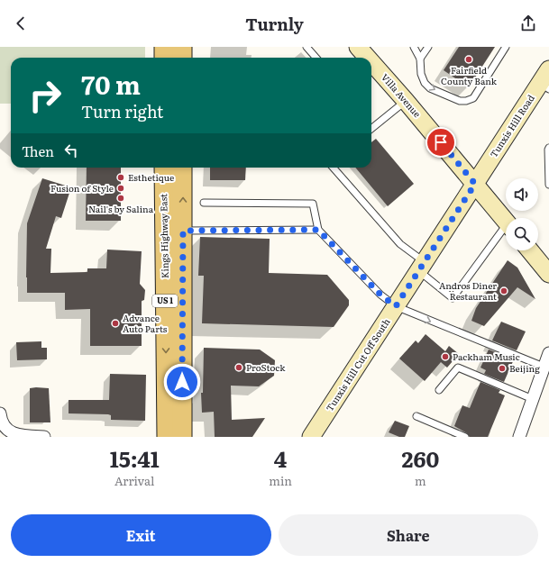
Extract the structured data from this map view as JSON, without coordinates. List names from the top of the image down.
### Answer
{
  "streets": {
    "main road": [
      "Villa Avenue",
      "Tunxis Hill Road",
      "Kings Highway East",
      "US 1",
      "Tunxis Hill Cut Off South"
    ]
  },
  "crossings": [
    ["Villa Avenue", "Tunxis Hill Road"],
    ["Villa Avenue", "Tunxis Hill Cut Off South"],
    ["Tunxis Hill Road", "Tunxis Hill Cut Off South"]
  ],
  "places": [
    "Fairfield County Bank",
    "Esthetique",
    "Fusion of Style",
    "Nail's by Salina",
    "Andros Diner Restaurant",
    "Advance Auto Parts",
    "Packham Music",
    "ProStock",
    "Beijing"
  ],
  "page": {
    "header": "Turnly",
    "turn": ["70 m", "Turn right"],
    "then": "Then",
    "eta": [
      "15:41",
      "Arrival",
      "4",
      "min",
      "260",
      "m"
    ],
    "buttons": ["Exit", "Share"]
  }
}
